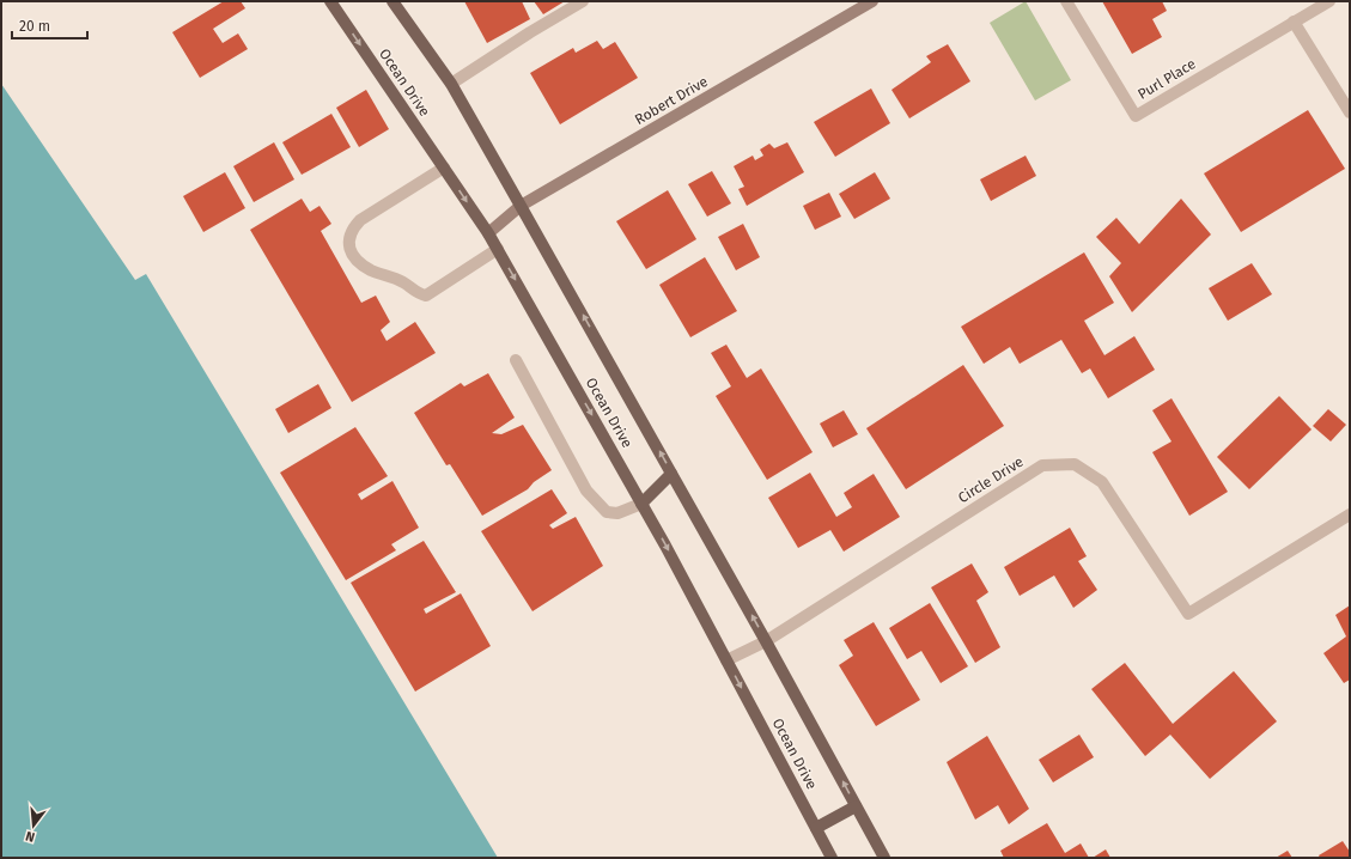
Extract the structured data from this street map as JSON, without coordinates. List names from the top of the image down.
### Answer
{
  "streets": {
    "main road": ["Ocean Drive"],
    "street": ["Purl Place", "Robert Drive", "Circle Drive"]
  },
  "crossings": [
    ["Ocean Drive", "Robert Drive"],
    ["Ocean Drive", "Circle Drive"]
  ],
  "scale_bar": "20 m",
  "north": "bottom"
}
